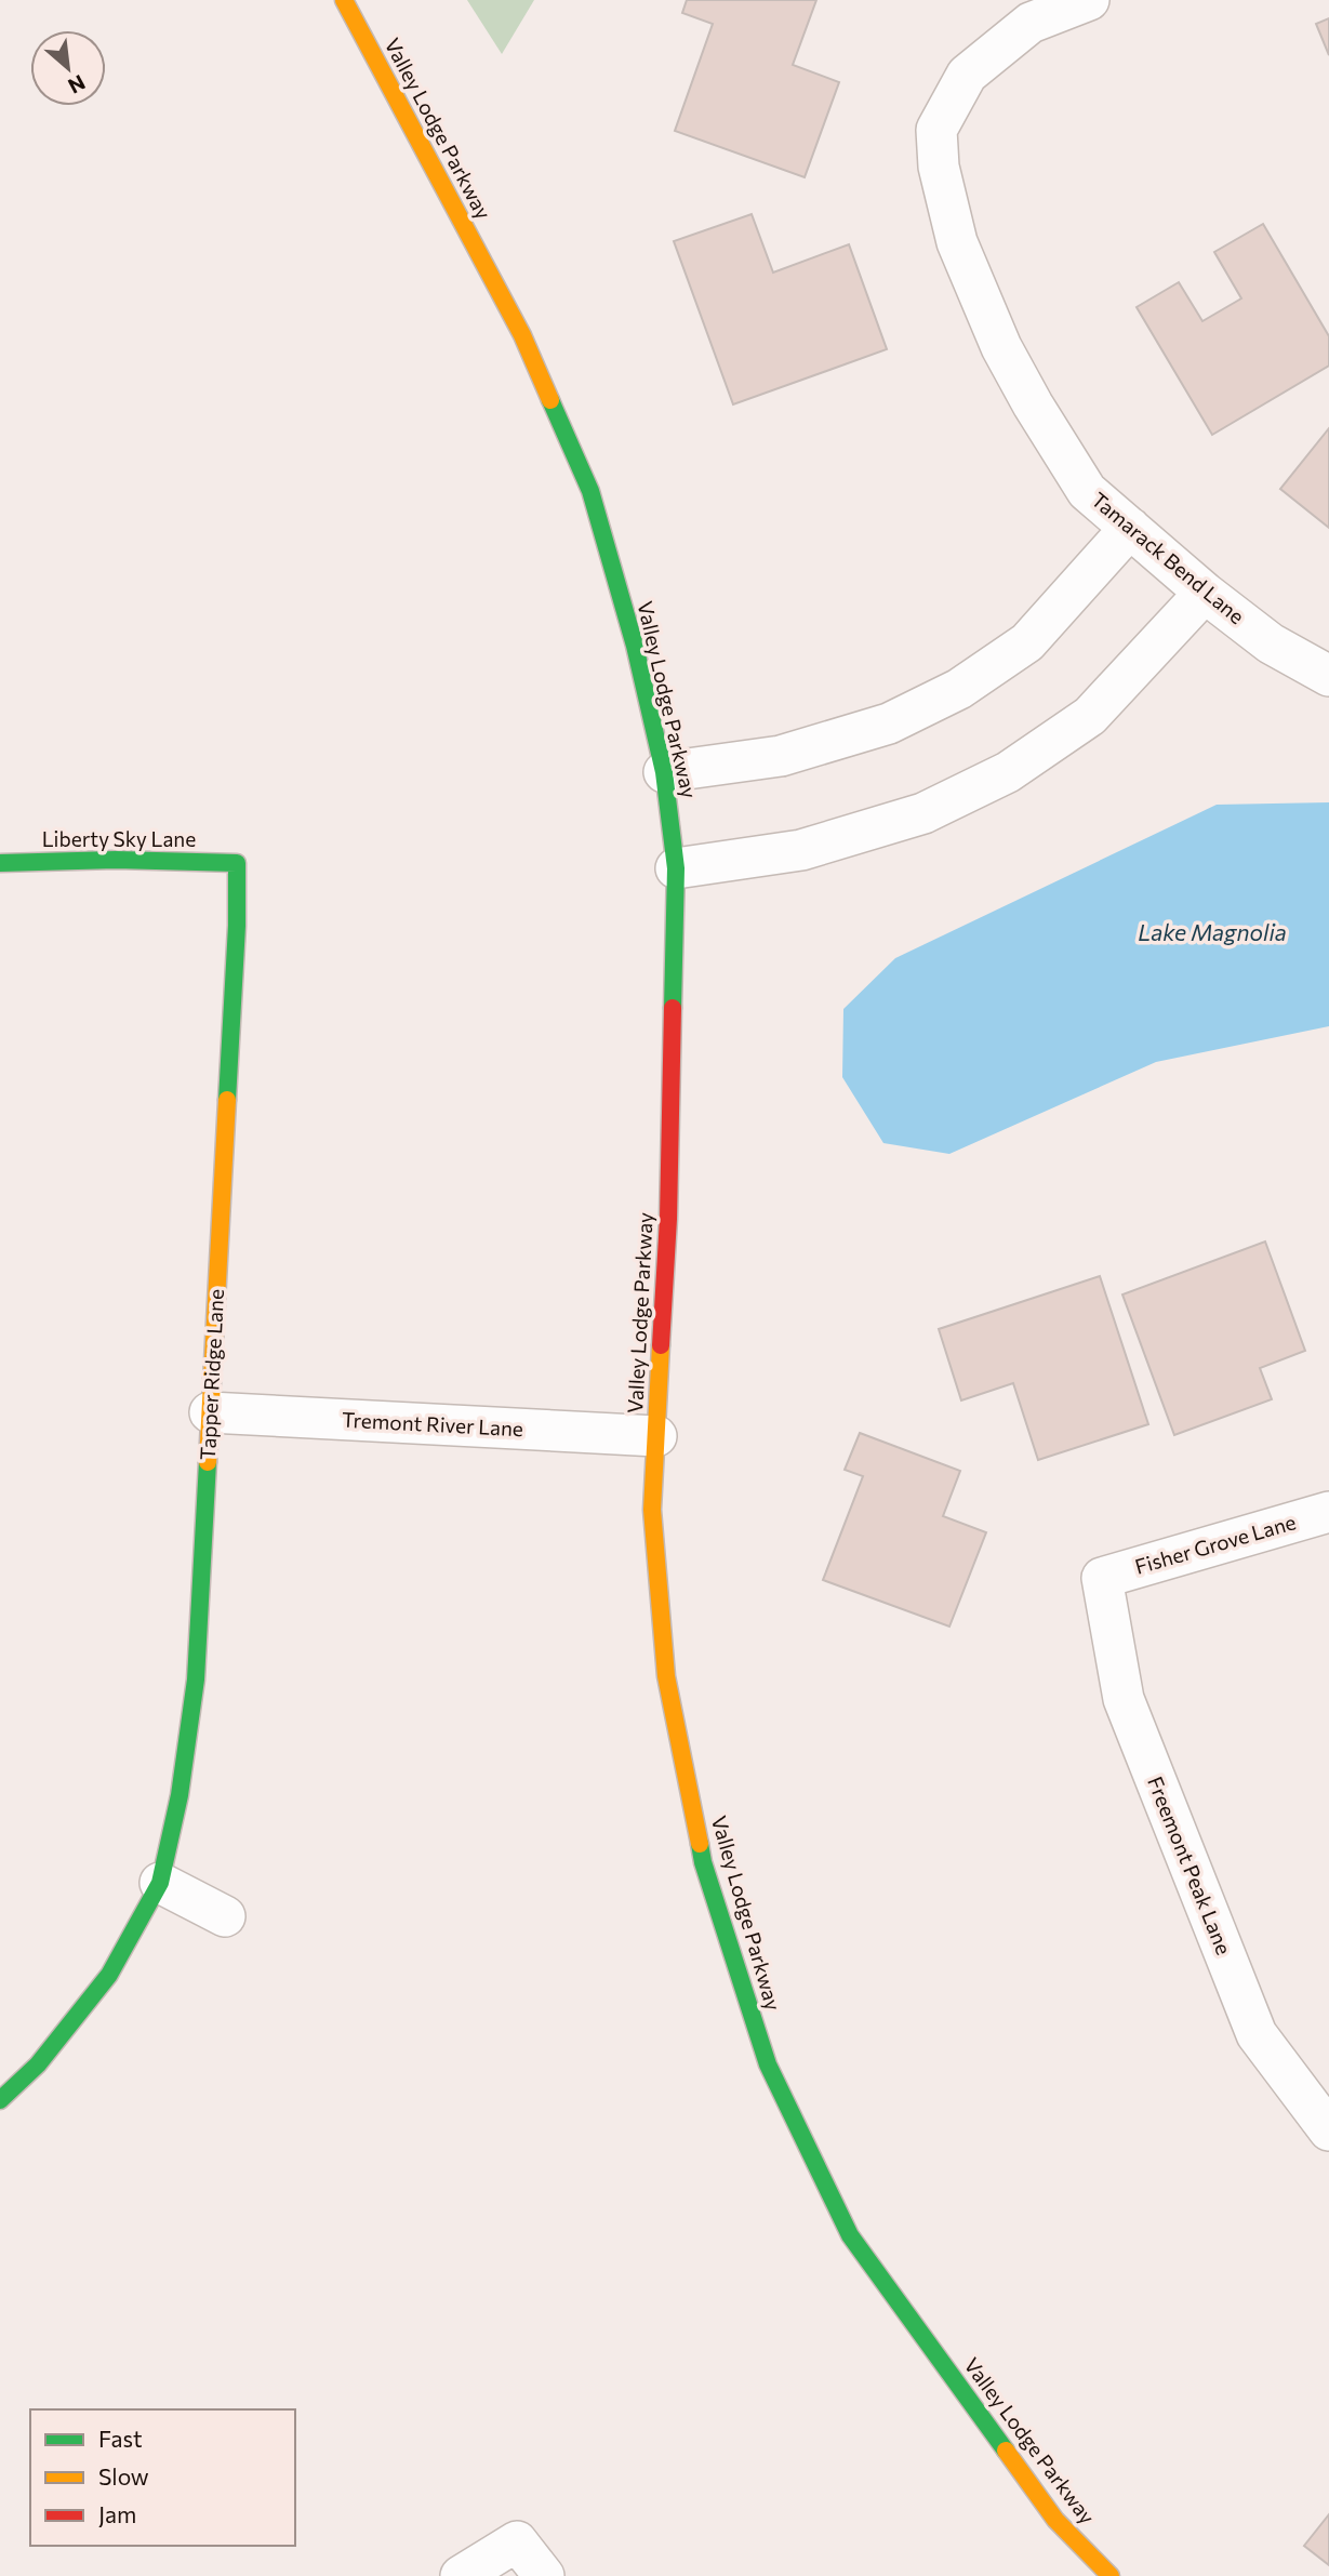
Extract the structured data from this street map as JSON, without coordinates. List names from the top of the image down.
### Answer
{
  "streets": {
    "street": [
      "Valley Lodge Parkway",
      "Tamarack Bend Lane",
      "Liberty Sky Lane",
      "Tapper Ridge Lane",
      "Tremont River Lane",
      "Fisher Grove Lane",
      "Freemont Peak Lane"
    ]
  },
  "crossings": [
    ["Valley Lodge Parkway", "Tremont River Lane"],
    ["Liberty Sky Lane", "Tapper Ridge Lane"],
    ["Tapper Ridge Lane", "Tremont River Lane"],
    ["Fisher Grove Lane", "Freemont Peak Lane"]
  ],
  "water": ["Lake Magnolia"],
  "legend": ["Fast", "Slow", "Jam"],
  "north": "bottom right"
}
